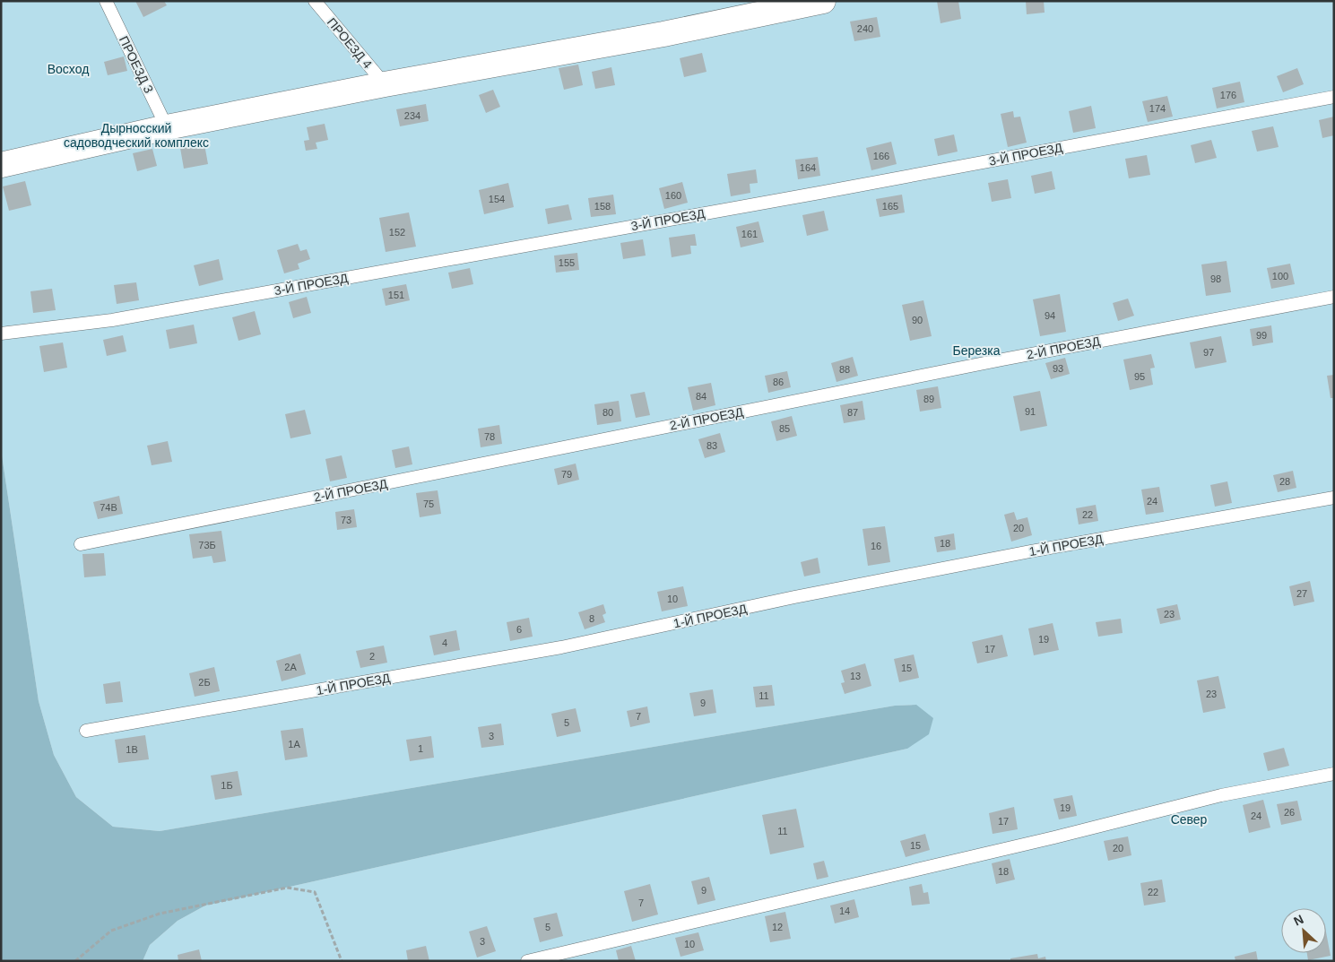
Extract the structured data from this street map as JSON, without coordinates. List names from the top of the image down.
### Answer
{
  "streets": {
    "lane": [
      "ПРОЕЗД 4",
      "ПРОЕЗД 3",
      "3-Й ПРОЕЗД",
      "2-Й ПРОЕЗД",
      "1-Й ПРОЕЗД"
    ]
  },
  "parks": [
    "Восход",
    "Дырносский садоводческий комплекс",
    "Березка",
    "Север"
  ],
  "house_numbers": [
    "240",
    "176",
    "174",
    "234",
    "166",
    "164",
    "160",
    "154",
    "158",
    "165",
    "152",
    "161",
    "155",
    "100",
    "98",
    "151",
    "94",
    "90",
    "99",
    "97",
    "93",
    "88",
    "95",
    "86",
    "84",
    "89",
    "91",
    "80",
    "87",
    "85",
    "78",
    "83",
    "79",
    "28",
    "24",
    "75",
    "74В",
    "22",
    "73",
    "20",
    "18",
    "73Б",
    "16",
    "27",
    "10",
    "23",
    "8",
    "6",
    "19",
    "4",
    "17",
    "2",
    "2А",
    "15",
    "13",
    "2Б",
    "23",
    "11",
    "9",
    "7",
    "5",
    "3",
    "1А",
    "1",
    "1В",
    "1Б",
    "19",
    "26",
    "24",
    "17",
    "11",
    "15",
    "20",
    "18",
    "9",
    "22",
    "7",
    "14",
    "5",
    "12",
    "3",
    "10"
  ],
  "north": "top left"
}
